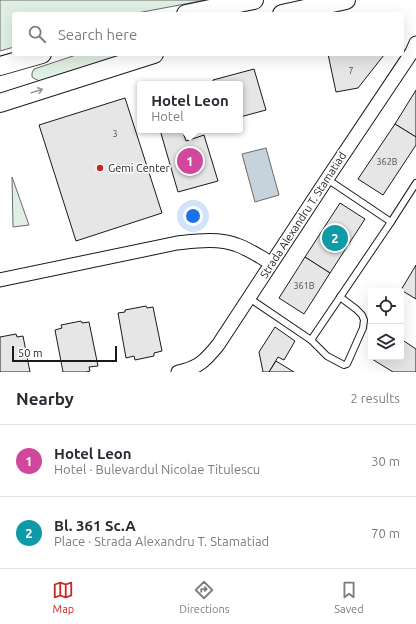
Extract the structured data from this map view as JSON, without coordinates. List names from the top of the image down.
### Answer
{
  "streets": {
    "street": ["Strada Alexandru T. Stamatiad"]
  },
  "places": ["Gemi Center"],
  "house_numbers": [
    "7",
    "3",
    "362B",
    "361B"
  ],
  "scale_bar": "50 m",
  "page": {
    "search": "Search here",
    "popup": ["Hotel Leon", "Hotel"],
    "pins": ["1", "2"],
    "scale": "50 m",
    "heading": ["Nearby", "2 results"],
    "list": [
      {
        "mark": "1",
        "name": "Hotel Leon",
        "note": "Hotel · Bulevardul Nicolae Titulescu",
        "value": "30 m"
      },
      {
        "mark": "2",
        "name": "Bl. 361 Sc.A",
        "note": "Place · Strada Alexandru T. Stamatiad",
        "value": "70 m"
      }
    ],
    "nav": ["Map", "Directions", "Saved"]
  }
}
